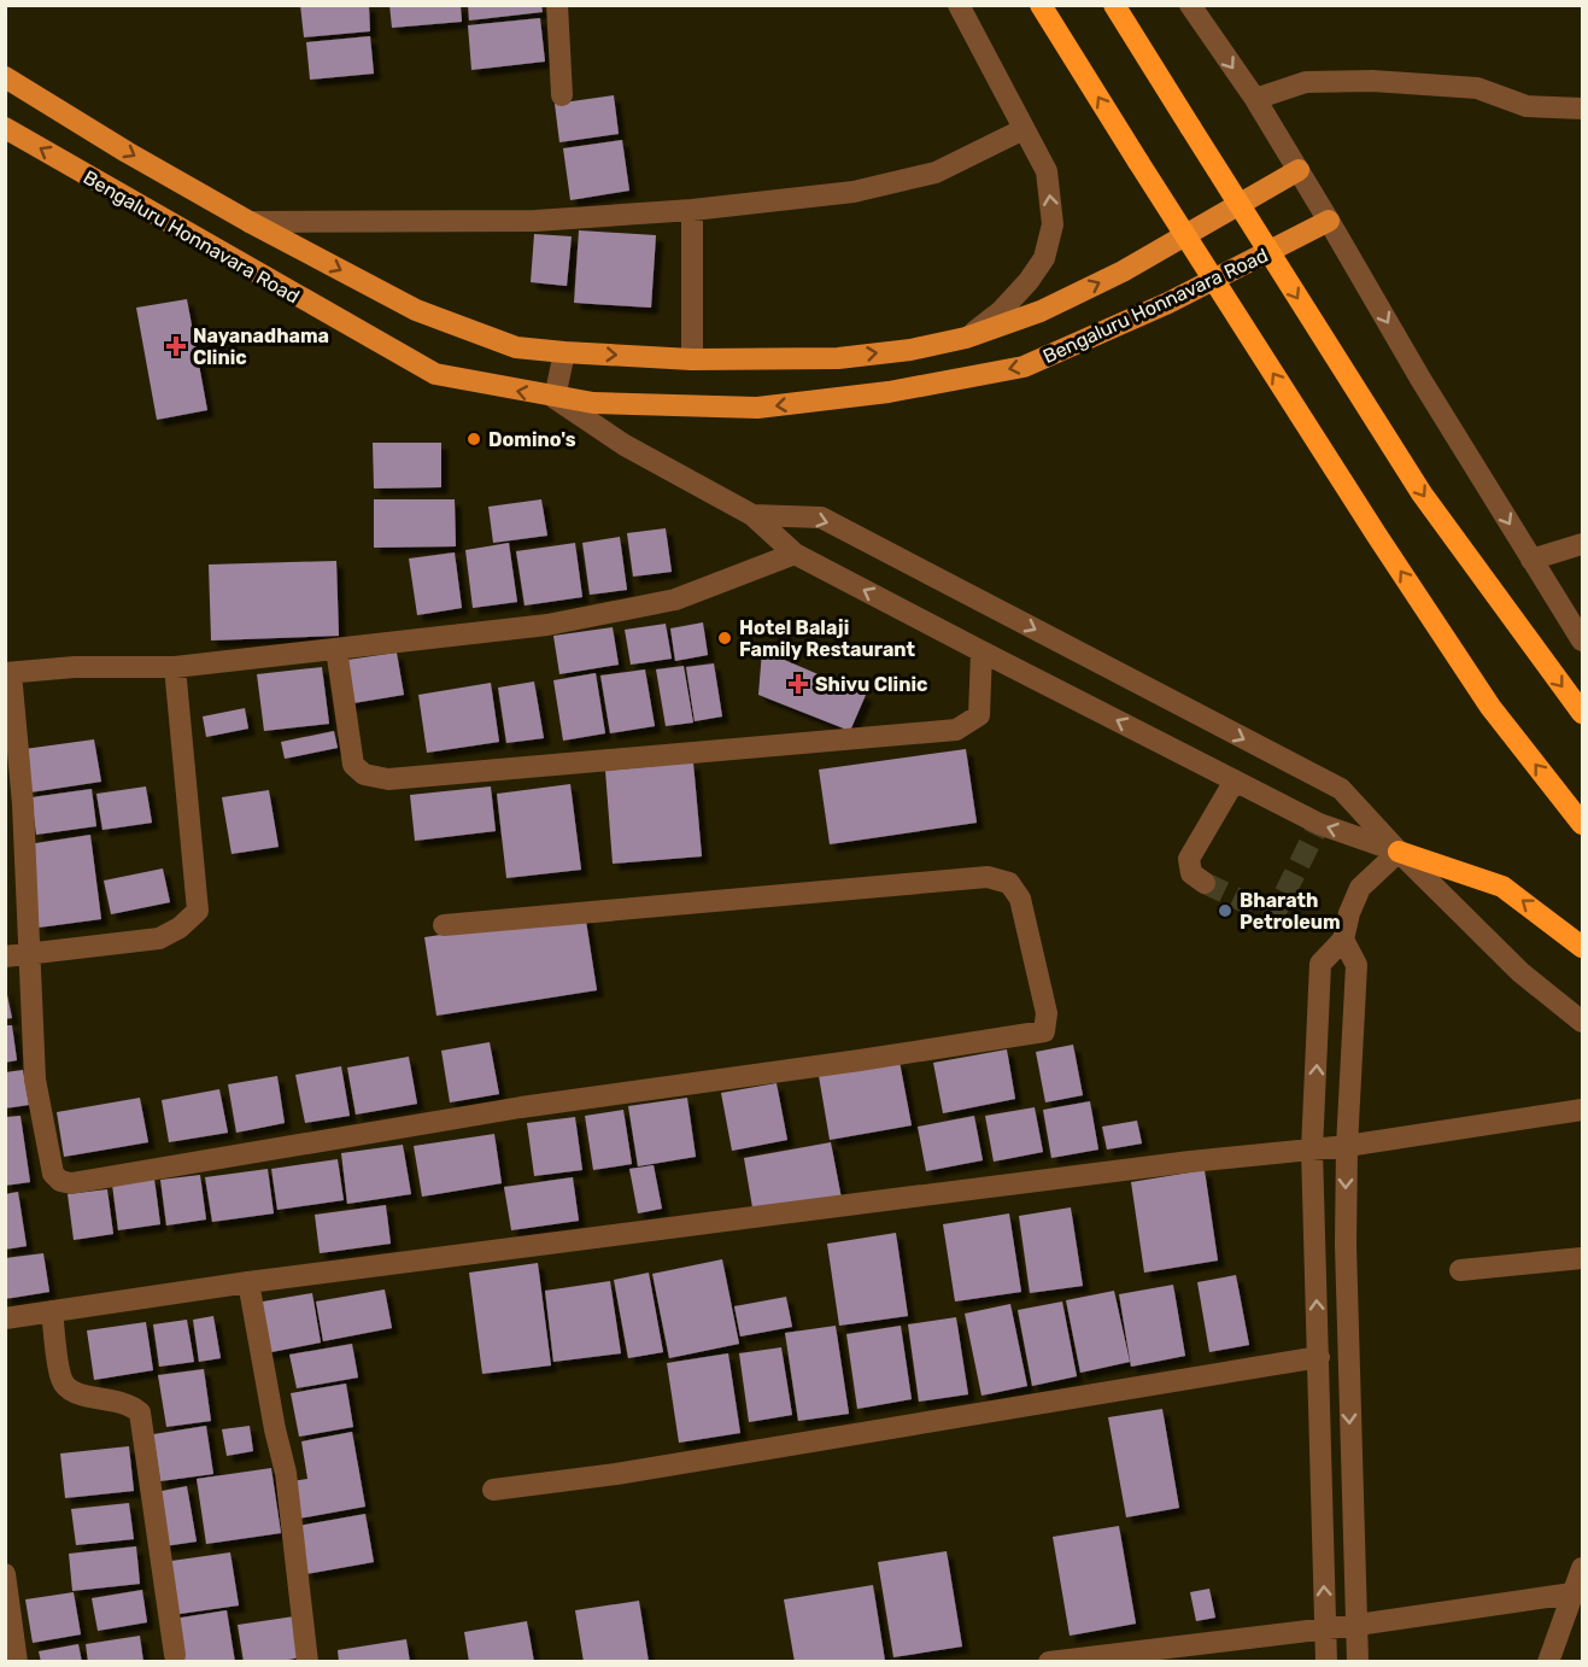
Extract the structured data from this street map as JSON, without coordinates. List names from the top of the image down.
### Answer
{
  "streets": {
    "main road": ["Bengaluru Honnavara Road"]
  },
  "places": {
    "health": ["Nayanadhama Clinic", "Shivu Clinic"],
    "other": ["Domino's", "Hotel Balaji Family Restaurant", "Bharath Petroleum"]
  }
}
